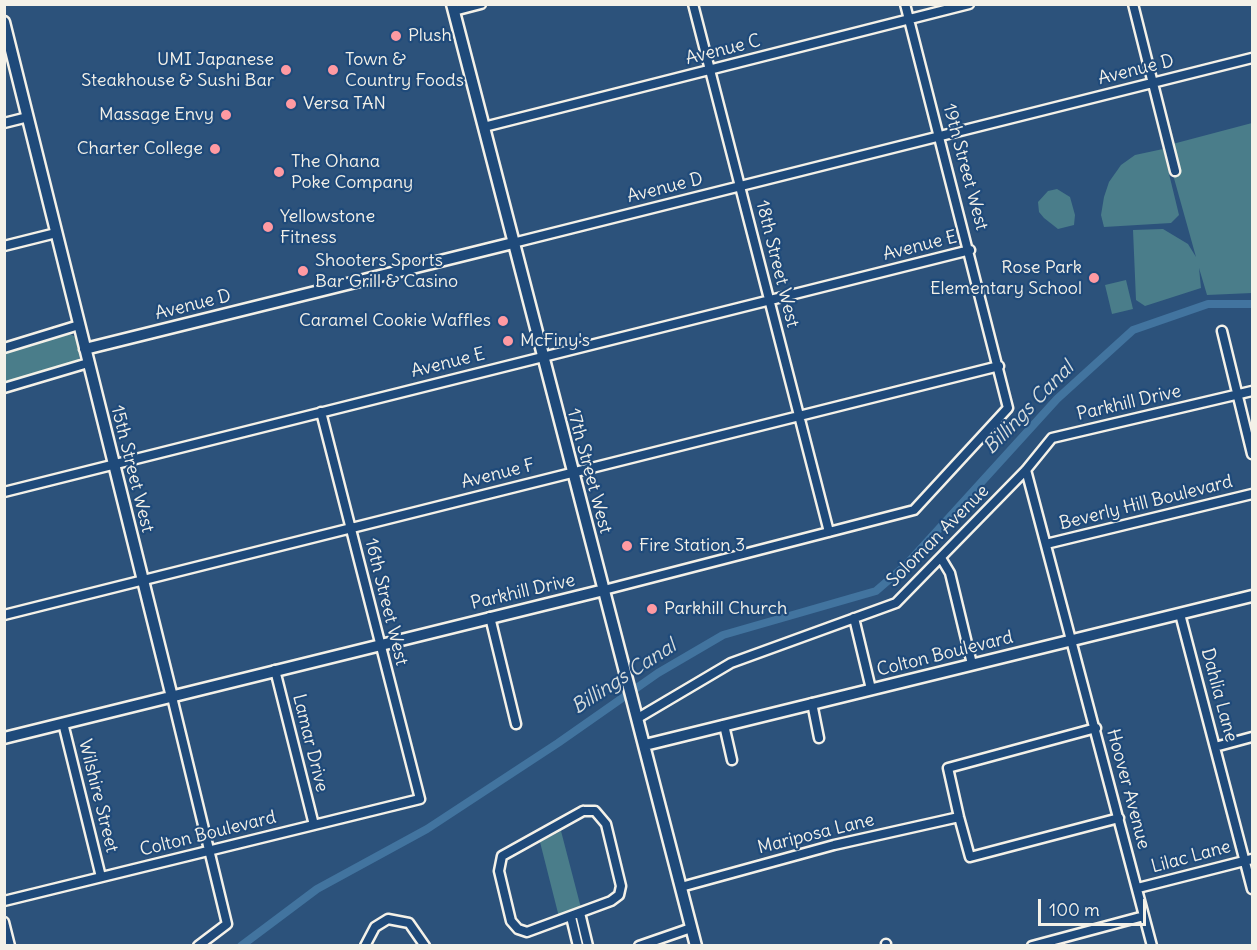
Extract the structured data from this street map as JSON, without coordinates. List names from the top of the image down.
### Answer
{
  "streets": {
    "street": [
      "Avenue C",
      "Avenue D",
      "19th Street West",
      "Avenue E",
      "18th Street West",
      "Parkhill Drive",
      "15th Street West",
      "17th Street West",
      "Avenue F",
      "Beverly Hill Boulevard",
      "Soloman Avenue",
      "16th Street West",
      "Colton Boulevard",
      "Dahlia Lane",
      "Lamar Drive",
      "Hoover Avenue",
      "Wilshire Street",
      "Mariposa Lane",
      "Lilac Lane"
    ]
  },
  "crossings": [
    ["Avenue C", "19th Street West"],
    ["Avenue C", "18th Street West"],
    ["Avenue C", "17th Street West"],
    ["Avenue D", "19th Street West"],
    ["Avenue D", "18th Street West"],
    ["Avenue D", "15th Street West"],
    ["Avenue D", "17th Street West"],
    ["19th Street West", "Avenue E"],
    ["19th Street West", "Parkhill Drive"],
    ["19th Street West", "Avenue F"],
    ["Avenue E", "18th Street West"],
    ["Avenue E", "15th Street West"],
    ["Avenue E", "17th Street West"],
    ["Avenue E", "16th Street West"],
    ["18th Street West", "Parkhill Drive"],
    ["18th Street West", "Avenue F"],
    ["Parkhill Drive", "15th Street West"],
    ["Parkhill Drive", "17th Street West"],
    ["Parkhill Drive", "Soloman Avenue"],
    ["Parkhill Drive", "16th Street West"],
    ["Parkhill Drive", "Lamar Drive"],
    ["Parkhill Drive", "Wilshire Street"],
    ["15th Street West", "Avenue F"],
    ["15th Street West", "Colton Boulevard"],
    ["17th Street West", "Avenue F"],
    ["17th Street West", "Soloman Avenue"],
    ["17th Street West", "Colton Boulevard"],
    ["17th Street West", "Mariposa Lane"],
    ["Avenue F", "16th Street West"],
    ["16th Street West", "Colton Boulevard"],
    ["Colton Boulevard", "Dahlia Lane"],
    ["Colton Boulevard", "Lamar Drive"],
    ["Colton Boulevard", "Hoover Avenue"],
    ["Colton Boulevard", "Wilshire Street"],
    ["Dahlia Lane", "Lilac Lane"],
    ["Hoover Avenue", "Lilac Lane"]
  ],
  "water": ["Billings Canal"],
  "places": [
    "Plush",
    "UMI Japanese Steakhouse & Sushi Bar",
    "Town & Country Foods",
    "Versa TAN",
    "Massage Envy",
    "Charter College",
    "The Ohana Poke Company",
    "Yellowstone Fitness",
    "Shooters Sports Bar Grill & Casino",
    "Rose Park Elementary School",
    "Caramel Cookie Waffles",
    "McFiny's",
    "Fire Station 3",
    "Parkhill Church"
  ],
  "scale_bar": "100 m"
}
